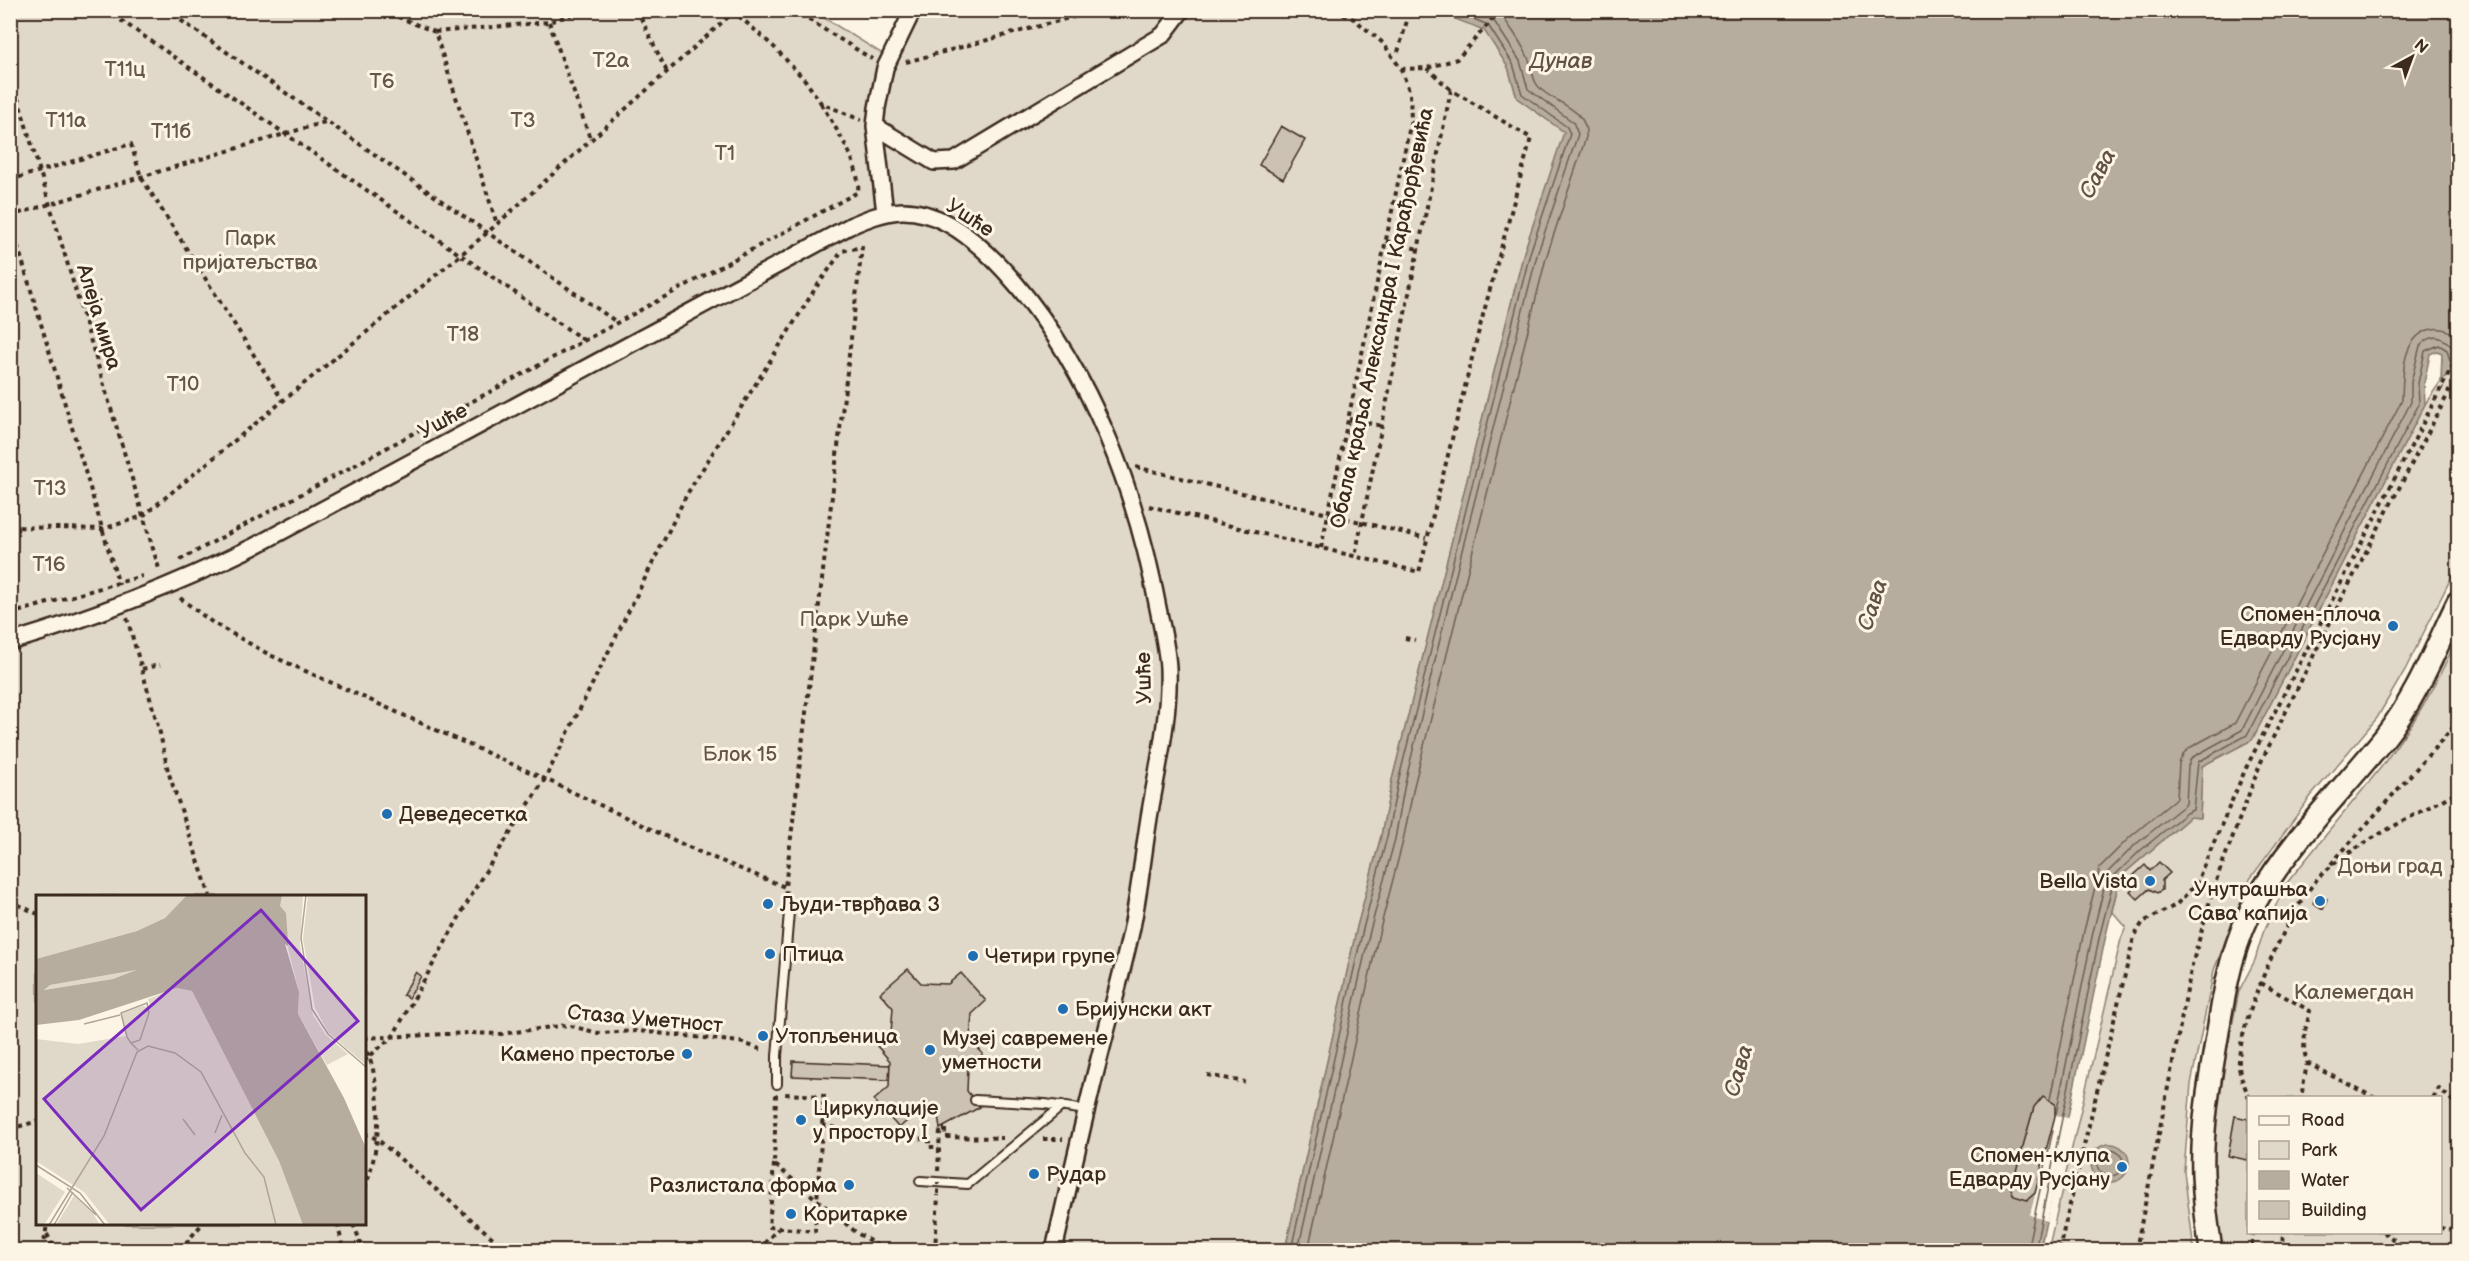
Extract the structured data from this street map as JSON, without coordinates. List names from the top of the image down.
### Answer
{
  "streets": {
    "street": ["Ушће"],
    "path": ["Алеја мира", "Обала краља Александра I Карађорђевића", "Стаза Уметност"]
  },
  "crossings": [
    ["Ушће", "Алеја мира"]
  ],
  "water": ["Дунав", "Сава"],
  "parks": [
    "Т2а",
    "Т11ц",
    "Т6",
    "Т11а",
    "Т3",
    "Т11б",
    "Т1",
    "Парк пријатељства",
    "Т18",
    "Т10",
    "Т13",
    "Т16",
    "Парк Ушће",
    "Блок 15",
    "Доњи град",
    "Калемегдан"
  ],
  "places": [
    "Спомен-плоча Едварду Русјану",
    "Деведесетка",
    "Bella Vista",
    "Унутрашња Сава капија",
    "Људи-тврђава 3",
    "Птица",
    "Четири групе",
    "Бријунски акт",
    "Утопљеница",
    "Музеј савремене уметности",
    "Камено престоље",
    "Циркулације у простору I",
    "Спомен-клупа Едварду Русјану",
    "Рудар",
    "Разлистала форма",
    "Коритарке"
  ],
  "legend": [
    "Road",
    "Park",
    "Water",
    "Building"
  ],
  "north": "top right"
}
